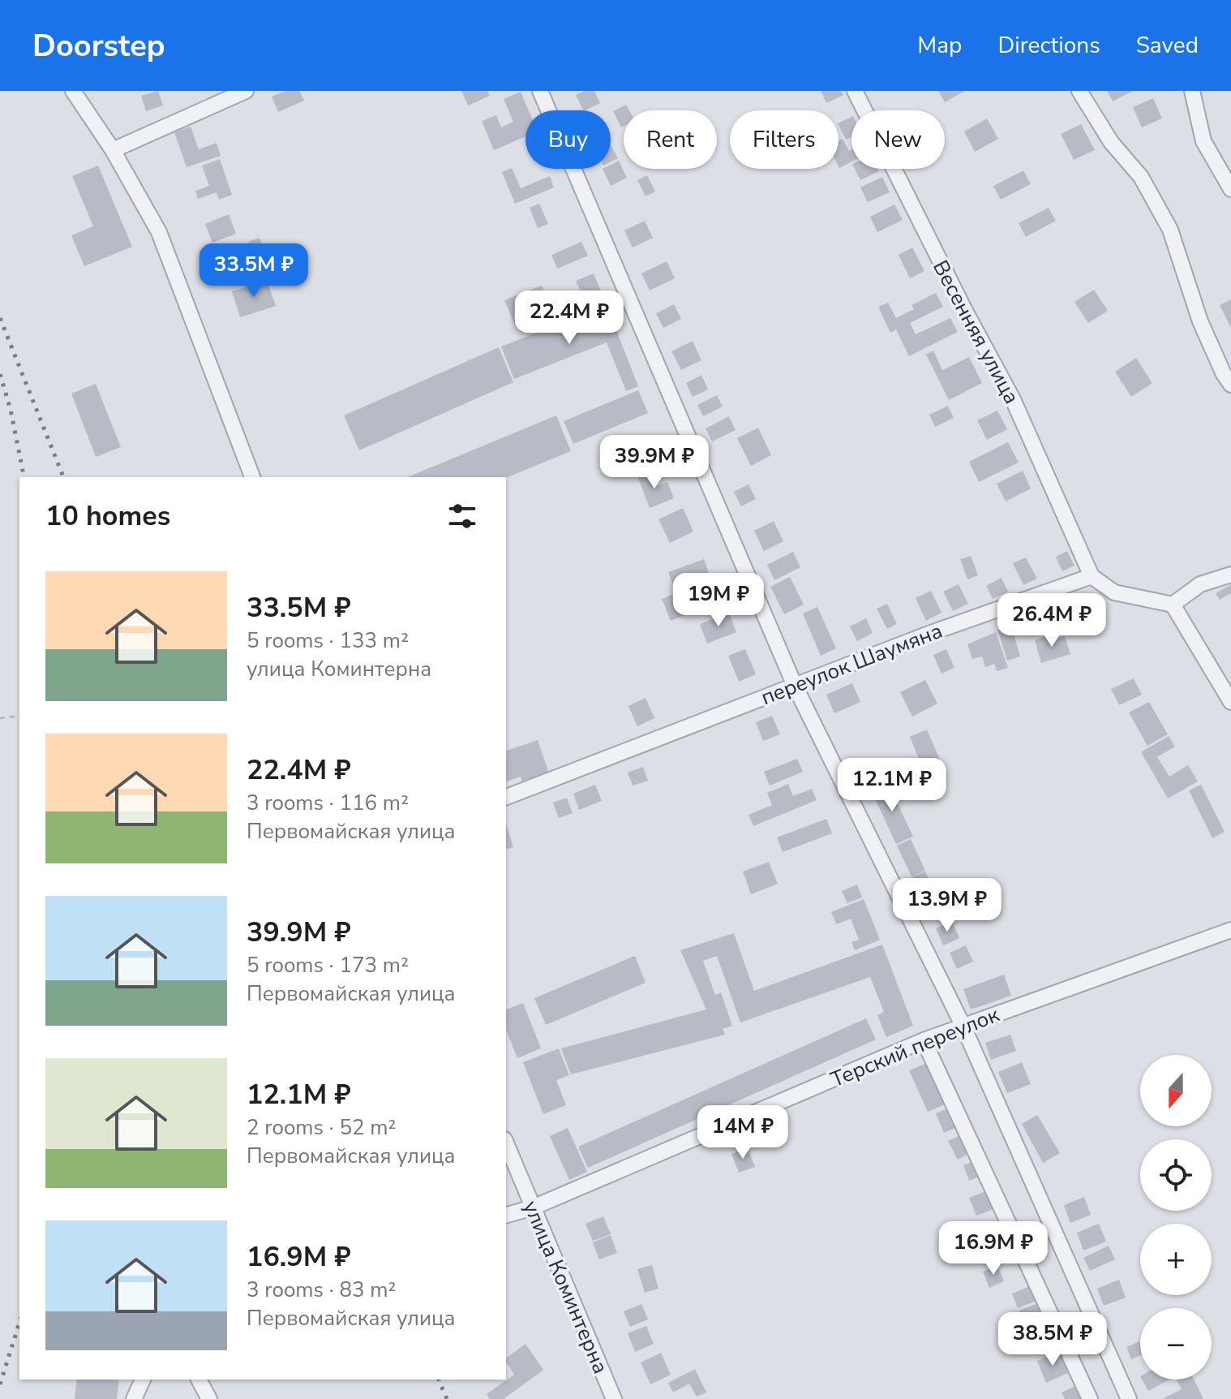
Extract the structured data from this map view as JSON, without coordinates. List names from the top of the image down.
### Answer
{
  "streets": {
    "street": [
      "Весенняя улица",
      "переулок Шаумяна",
      "Терский переулок",
      "улица Коминтерна"
    ]
  },
  "crossings": [
    ["Весенняя улица", "переулок Шаумяна"],
    ["Терский переулок", "улица Коминтерна"]
  ],
  "north": "bottom",
  "page": {
    "header": "Doorstep",
    "nav": ["Map", "Directions", "Saved"],
    "chip": [
      "Buy",
      "Rent",
      "Filters",
      "New"
    ],
    "price": [
      "33.5M ₽",
      "22.4M ₽",
      "39.9M ₽",
      "19M ₽",
      "26.4M ₽",
      "12.1M ₽",
      "13.9M ₽",
      "14M ₽",
      "16.9M ₽",
      "38.5M ₽"
    ],
    "heading": "10 homes",
    "list": [
      {
        "name": "33.5M ₽",
        "note": "5 rooms · 133 m² · улица Коминтерна"
      },
      {
        "name": "22.4M ₽",
        "note": "3 rooms · 116 m² · Первомайская улица"
      },
      {
        "name": "39.9M ₽",
        "note": "5 rooms · 173 m² · Первомайская улица"
      },
      {
        "name": "12.1M ₽",
        "note": "2 rooms · 52 m² · Первомайская улица"
      },
      {
        "name": "16.9M ₽",
        "note": "3 rooms · 83 m² · Первомайская улица"
      }
    ],
    "map_buttons": ["+", "−"]
  }
}
